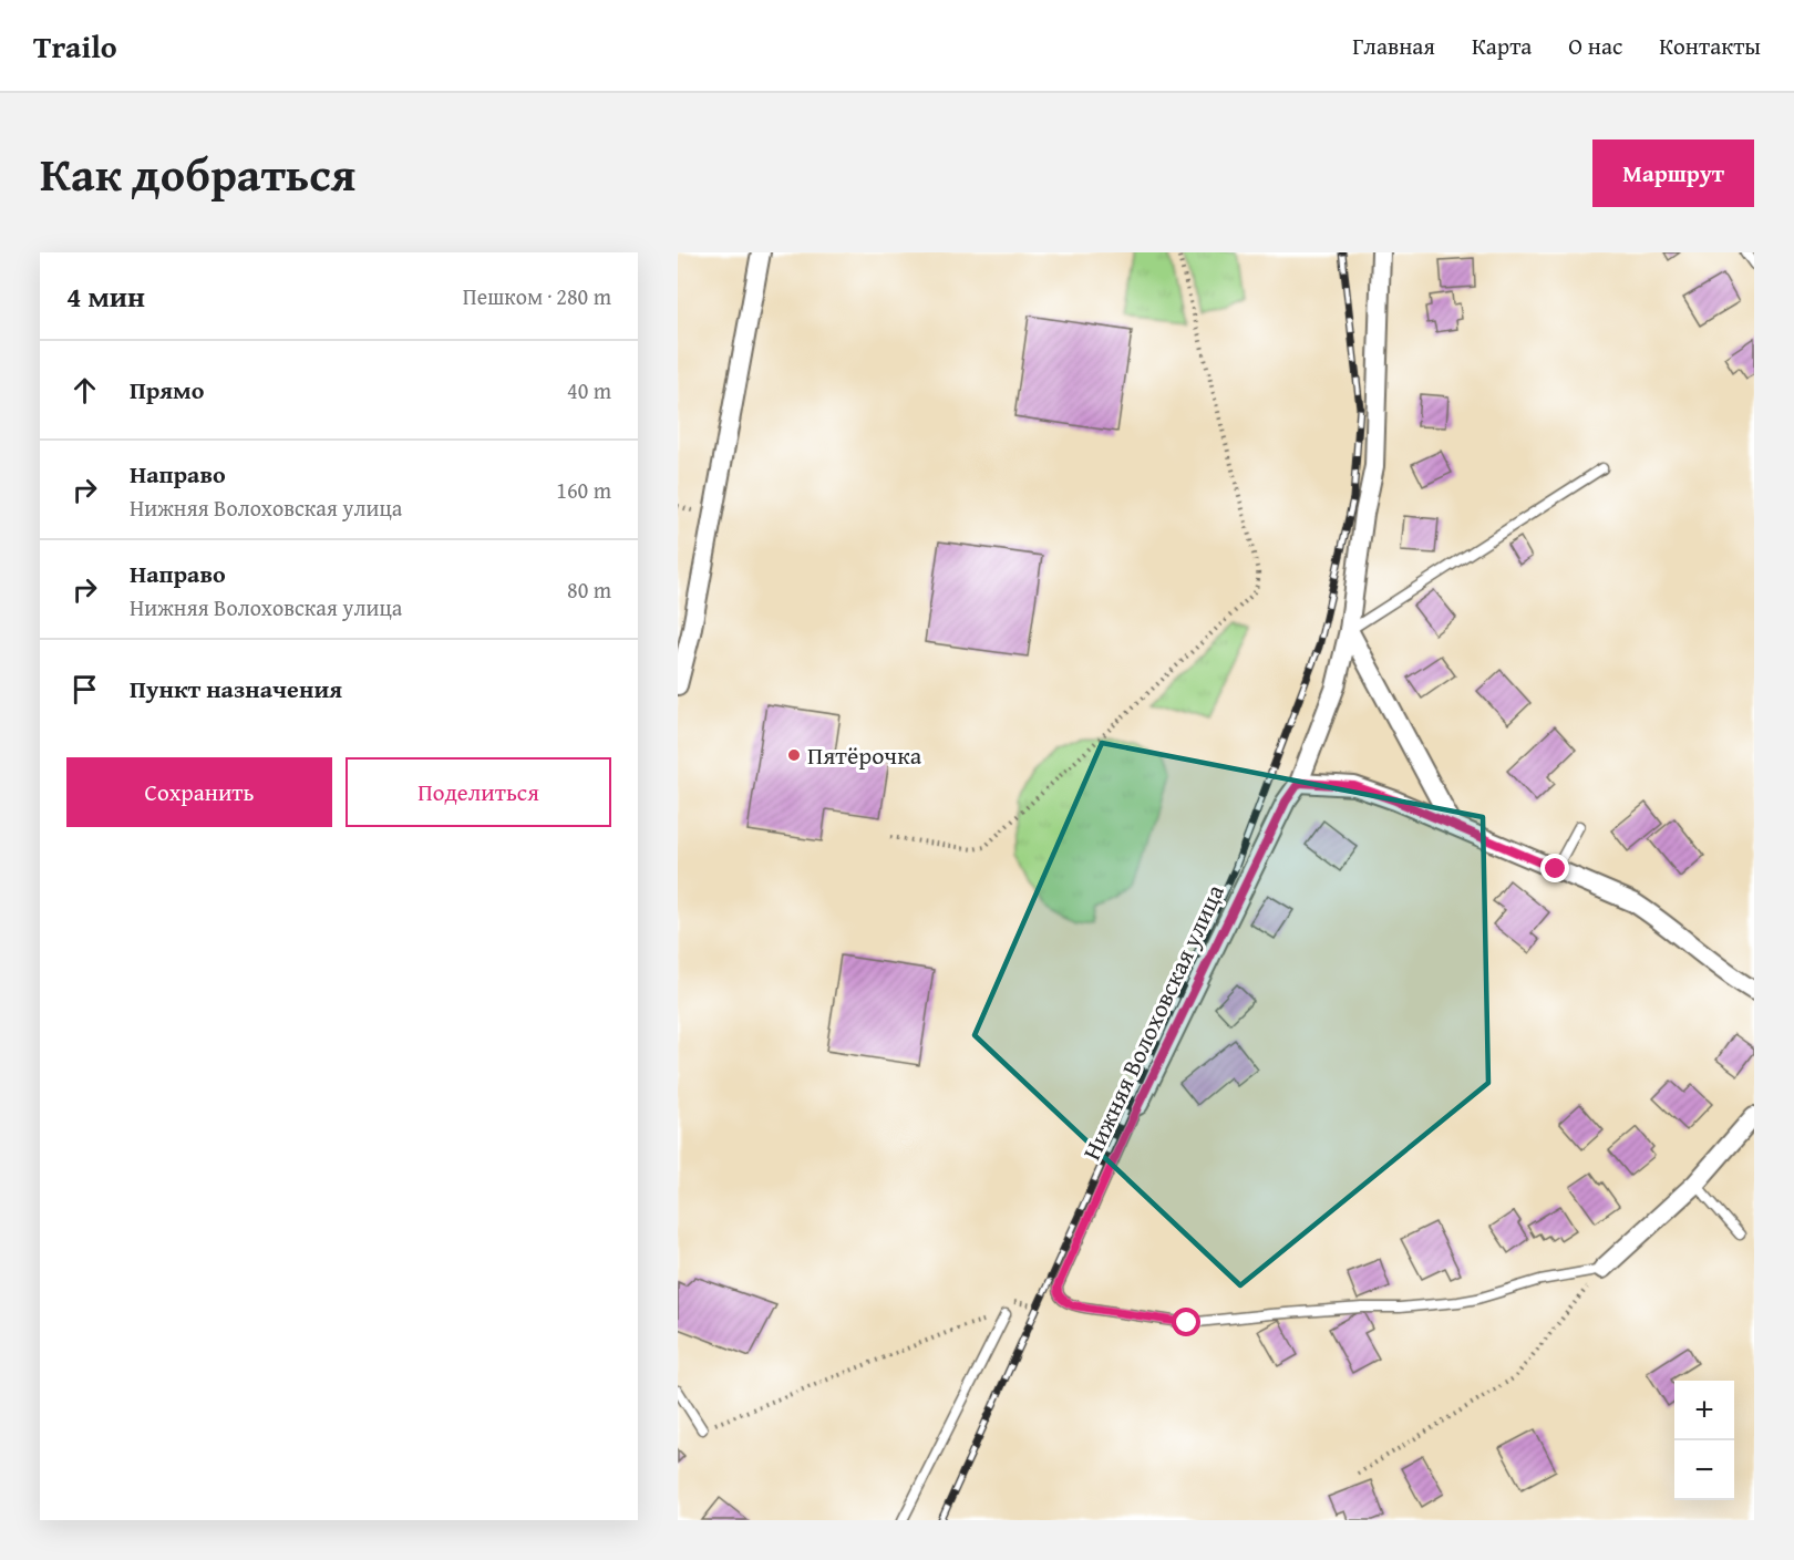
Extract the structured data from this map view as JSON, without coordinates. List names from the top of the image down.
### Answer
{
  "streets": {
    "street": ["Нижняя Волоховская улица"]
  },
  "places": ["Пятёрочка"],
  "page": {
    "header": "Trailo",
    "nav": [
      "Главная",
      "Карта",
      "О нас",
      "Контакты"
    ],
    "title": "Как добраться",
    "buttons": [
      "Маршрут",
      ["Сохранить", "Поделиться"]
    ],
    "heading": ["4 мин", "Пешком · 280 m"],
    "list": [
      ["Прямо", "40 m"],
      ["Направо", "Нижняя Волоховская улица", "160 m"],
      ["Направо", "Нижняя Волоховская улица", "80 m"],
      "Пункт назначения"
    ],
    "map_buttons": ["+", "−"]
  }
}
